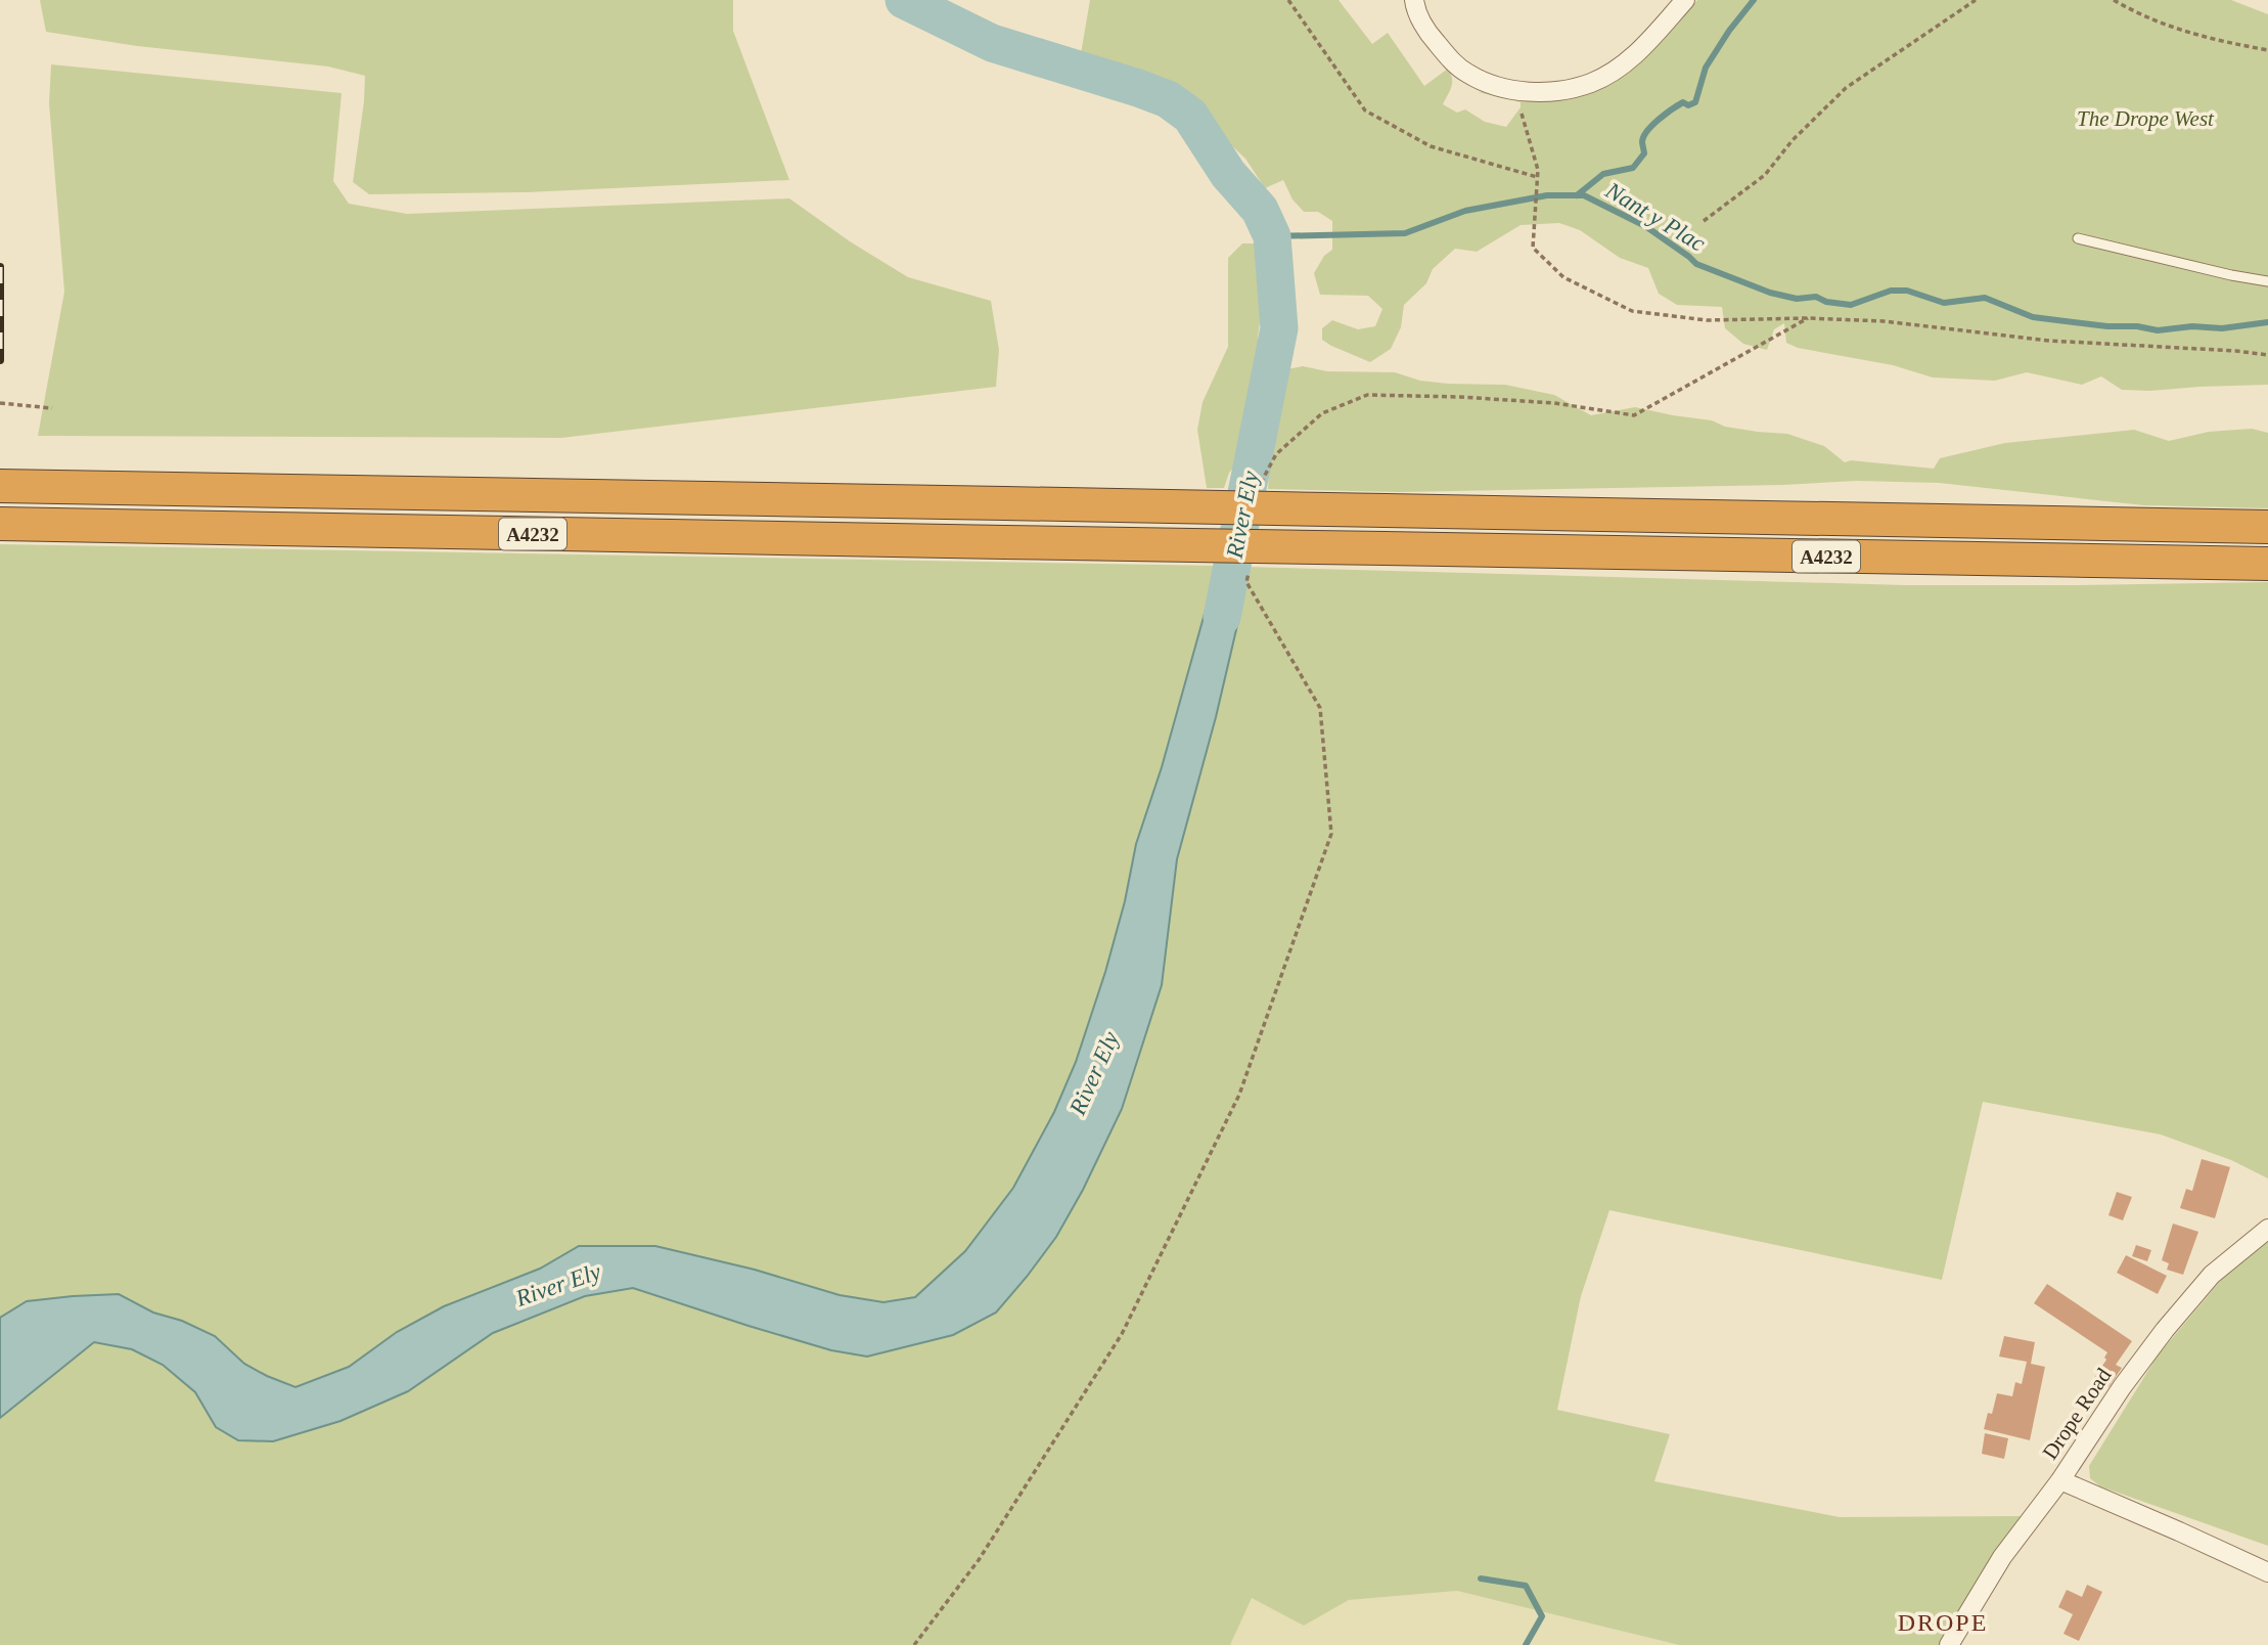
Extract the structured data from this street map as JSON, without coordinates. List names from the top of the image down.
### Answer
{
  "streets": {
    "highway": ["A4232"],
    "street": ["Drope Road"]
  },
  "districts": ["DROPE"],
  "water": ["Nant y Plac", "River Ely"],
  "parks": ["The Drope West"]
}
